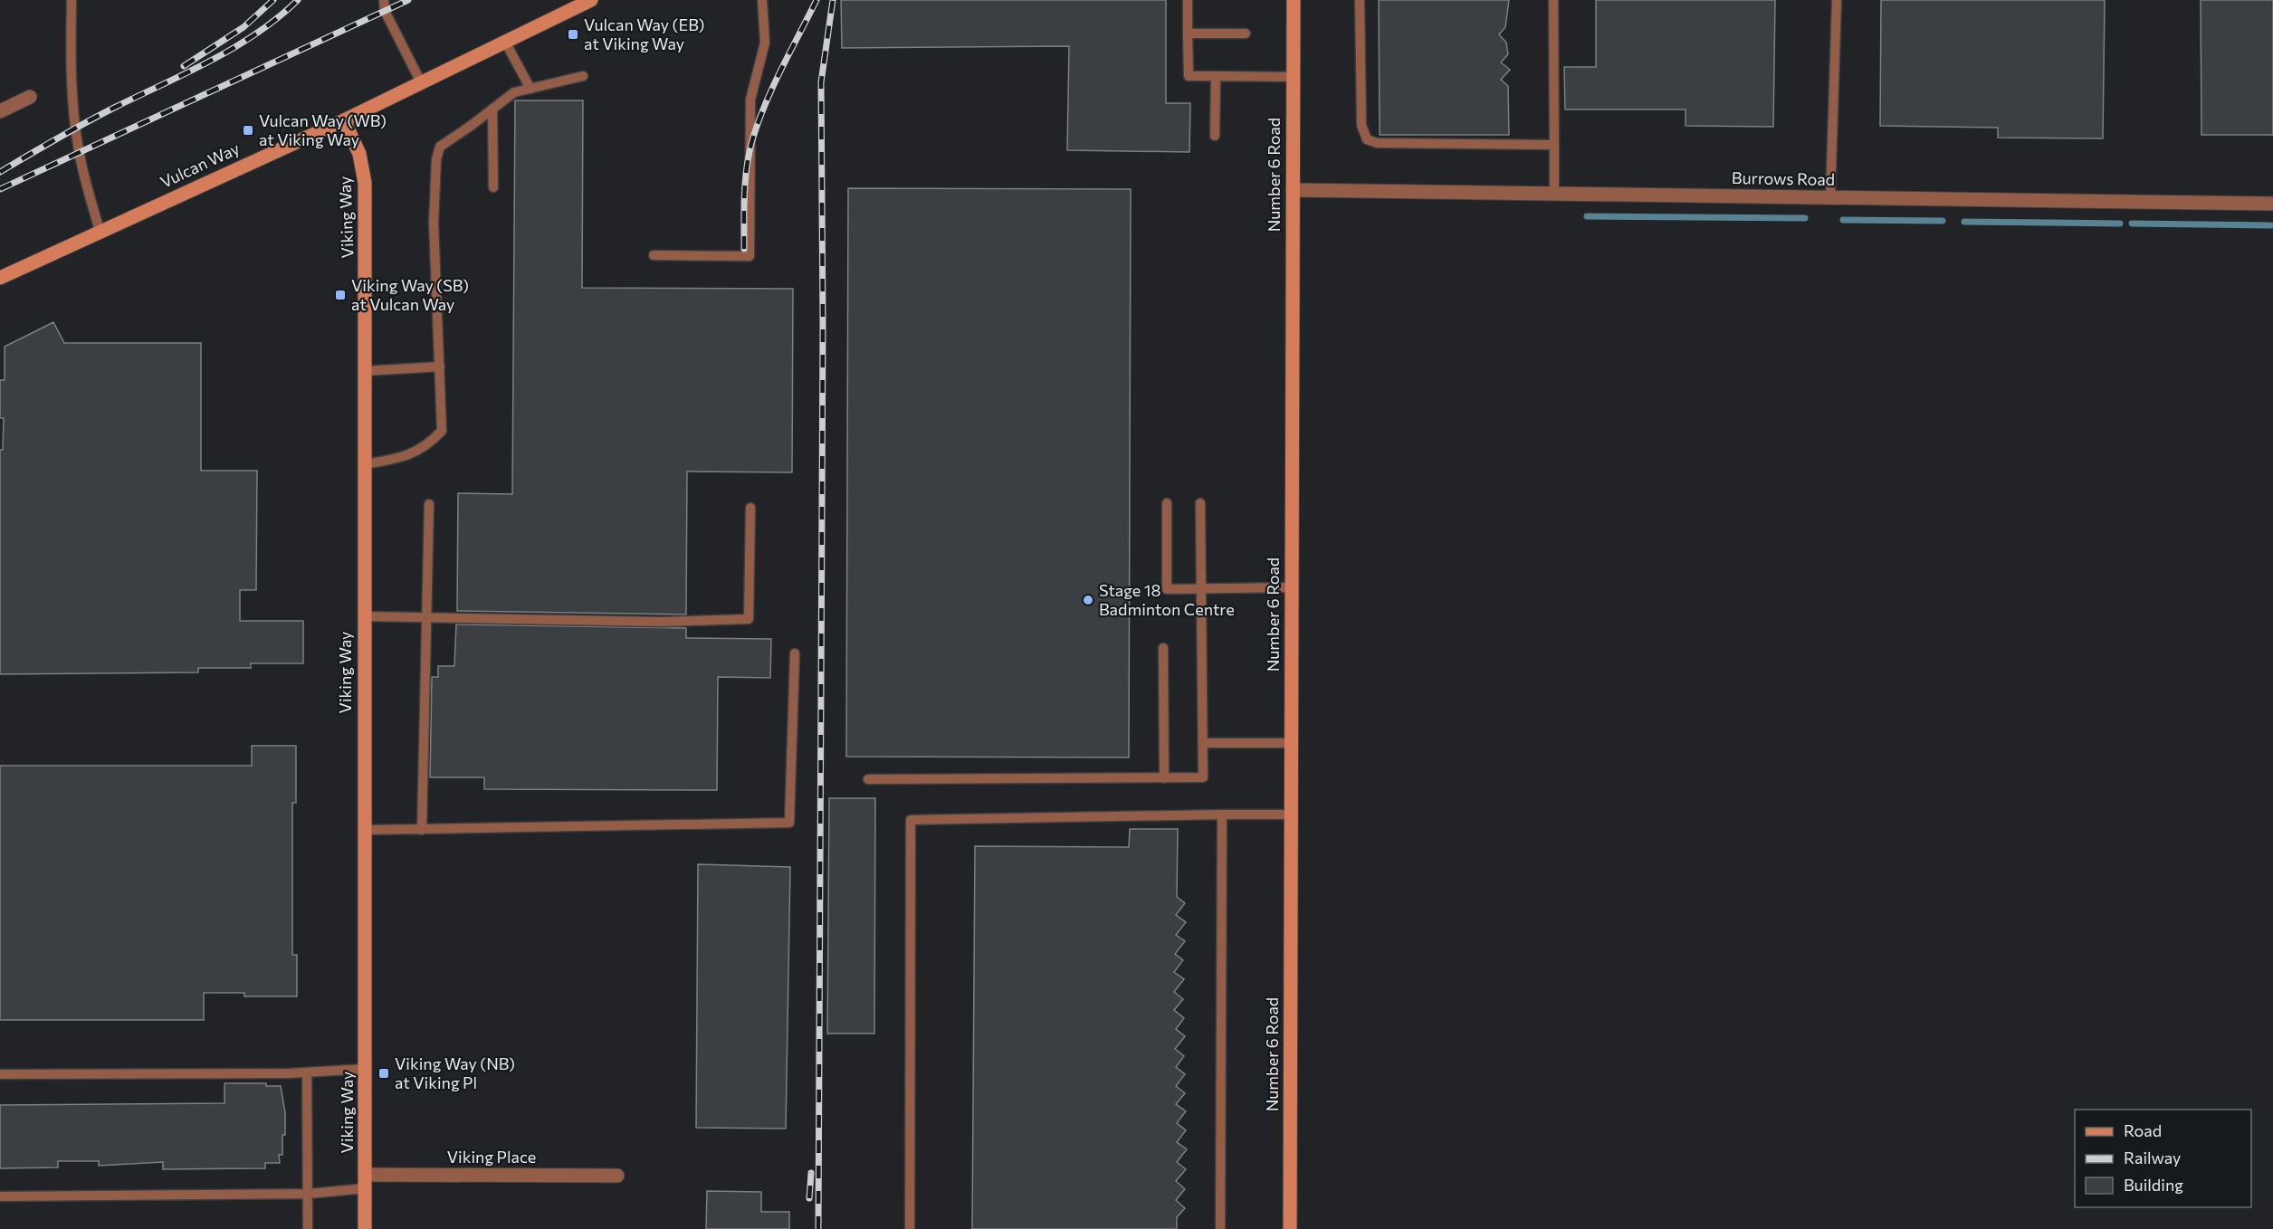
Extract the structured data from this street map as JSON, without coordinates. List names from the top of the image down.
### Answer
{
  "streets": {
    "street": [
      "Vulcan Way",
      "Number 6 Road",
      "Burrows Road",
      "Viking Way",
      "Viking Place"
    ]
  },
  "crossings": [
    ["Vulcan Way", "Viking Way"],
    ["Number 6 Road", "Burrows Road"],
    ["Viking Way", "Viking Place"]
  ],
  "places": {
    "transit": [
      "Vulcan Way (EB) at Viking Way",
      "Vulcan Way (WB) at Viking Way",
      "Viking Way (SB) at Vulcan Way",
      "Viking Way (NB) at Viking Pl"
    ],
    "other": ["Stage 18 Badminton Centre"]
  },
  "legend": ["Road", "Railway", "Building"]
}
